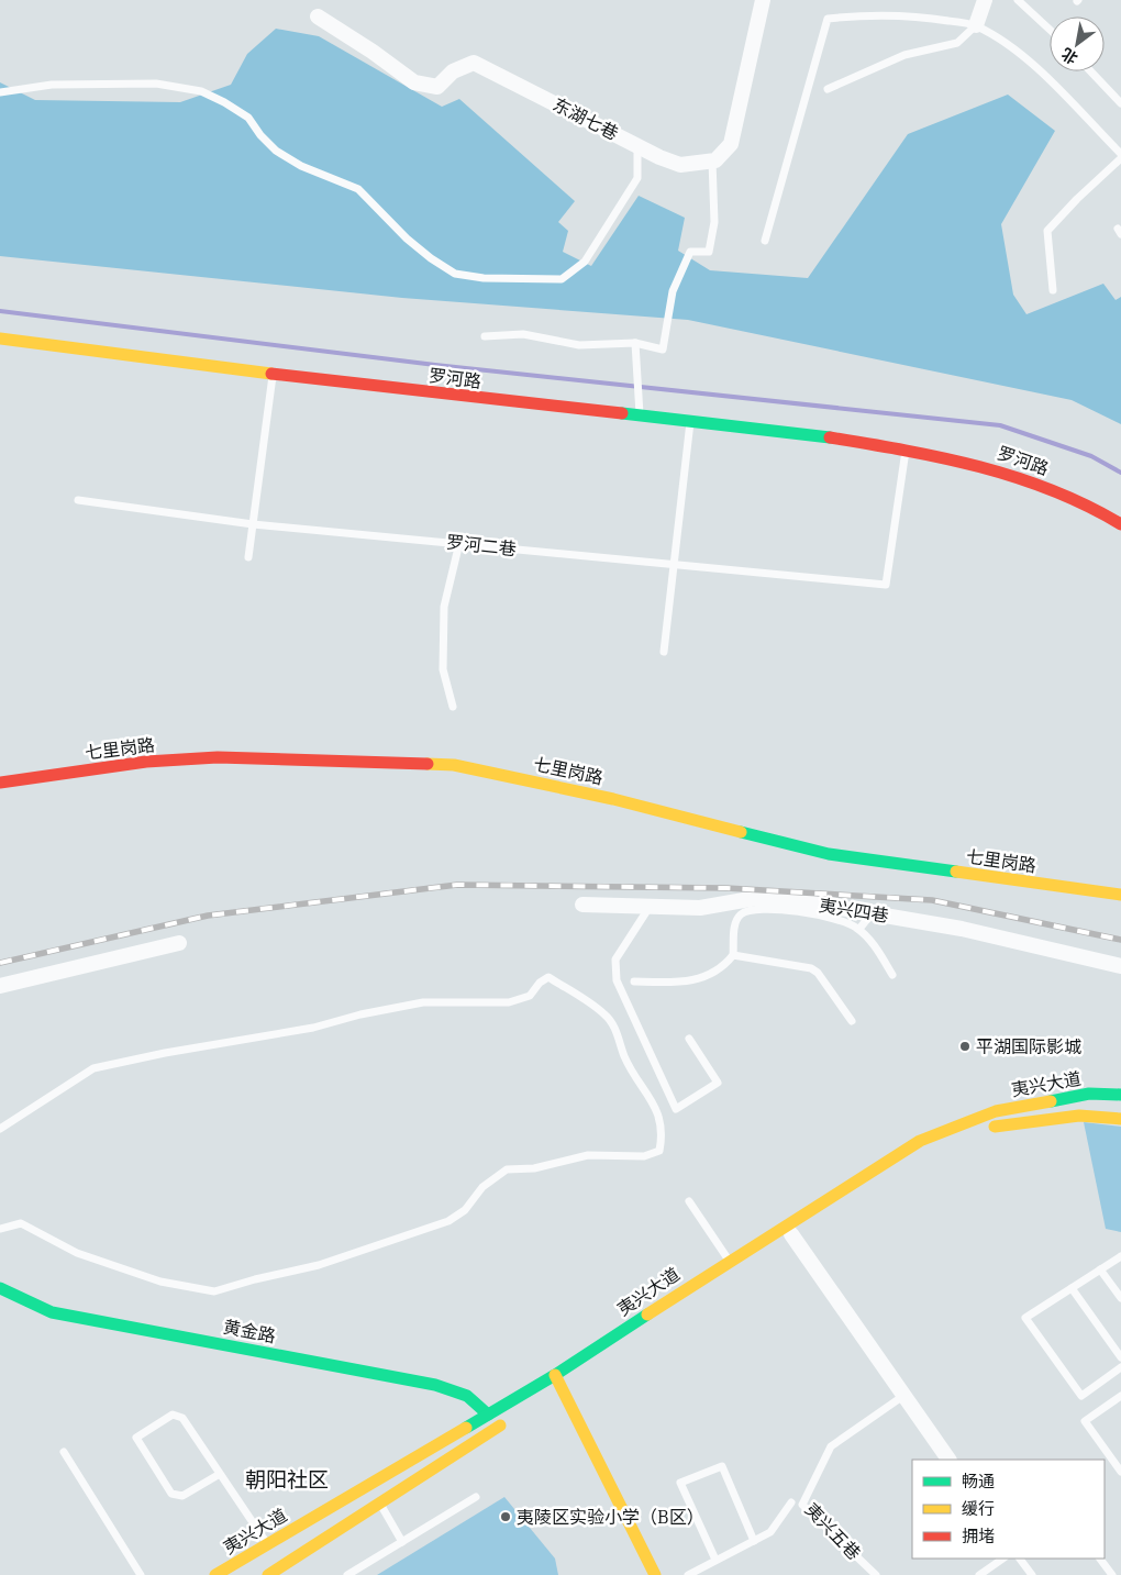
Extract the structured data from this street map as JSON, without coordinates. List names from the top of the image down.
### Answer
{
  "streets": {
    "main road": [
      "罗河路",
      "七里岗路",
      "夷兴大道",
      "黄金路"
    ],
    "street": ["东湖七巷", "夷兴四巷"],
    "lane": ["罗河二巷", "夷兴五巷"]
  },
  "crossings": [
    ["罗河路", "罗河二巷"],
    ["夷兴大道", "黄金路"]
  ],
  "districts": ["朝阳社区"],
  "places": ["平湖国际影城", "夷陵区实验小学（B区）"],
  "legend": ["畅通", "缓行", "拥堵"],
  "north": "bottom left"
}
